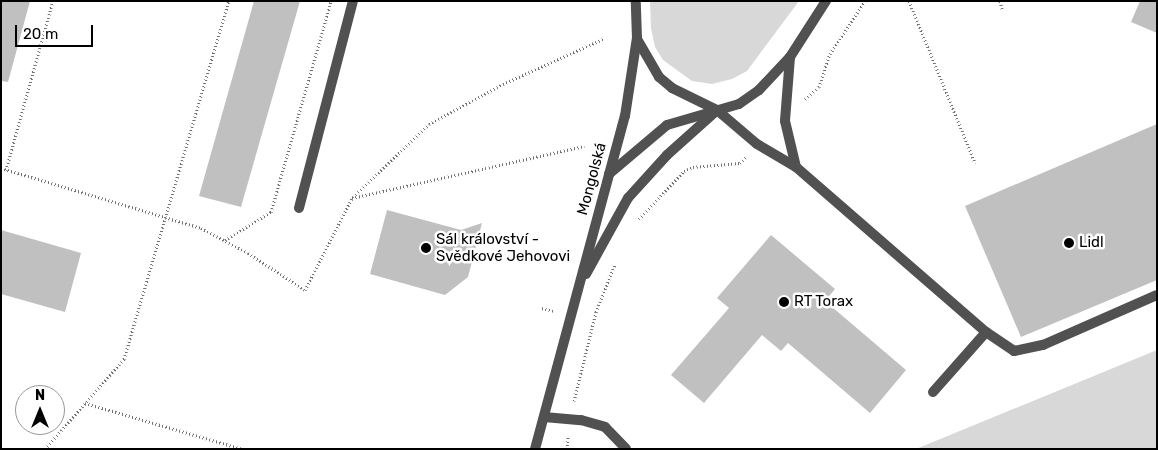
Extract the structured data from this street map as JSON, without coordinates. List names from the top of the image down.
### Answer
{
  "streets": {
    "street": ["Mongolská"]
  },
  "places": ["Lidl", "Sál království - Svědkové Jehovovi", "RT Torax"],
  "scale_bar": "20 m",
  "north": "top"
}
